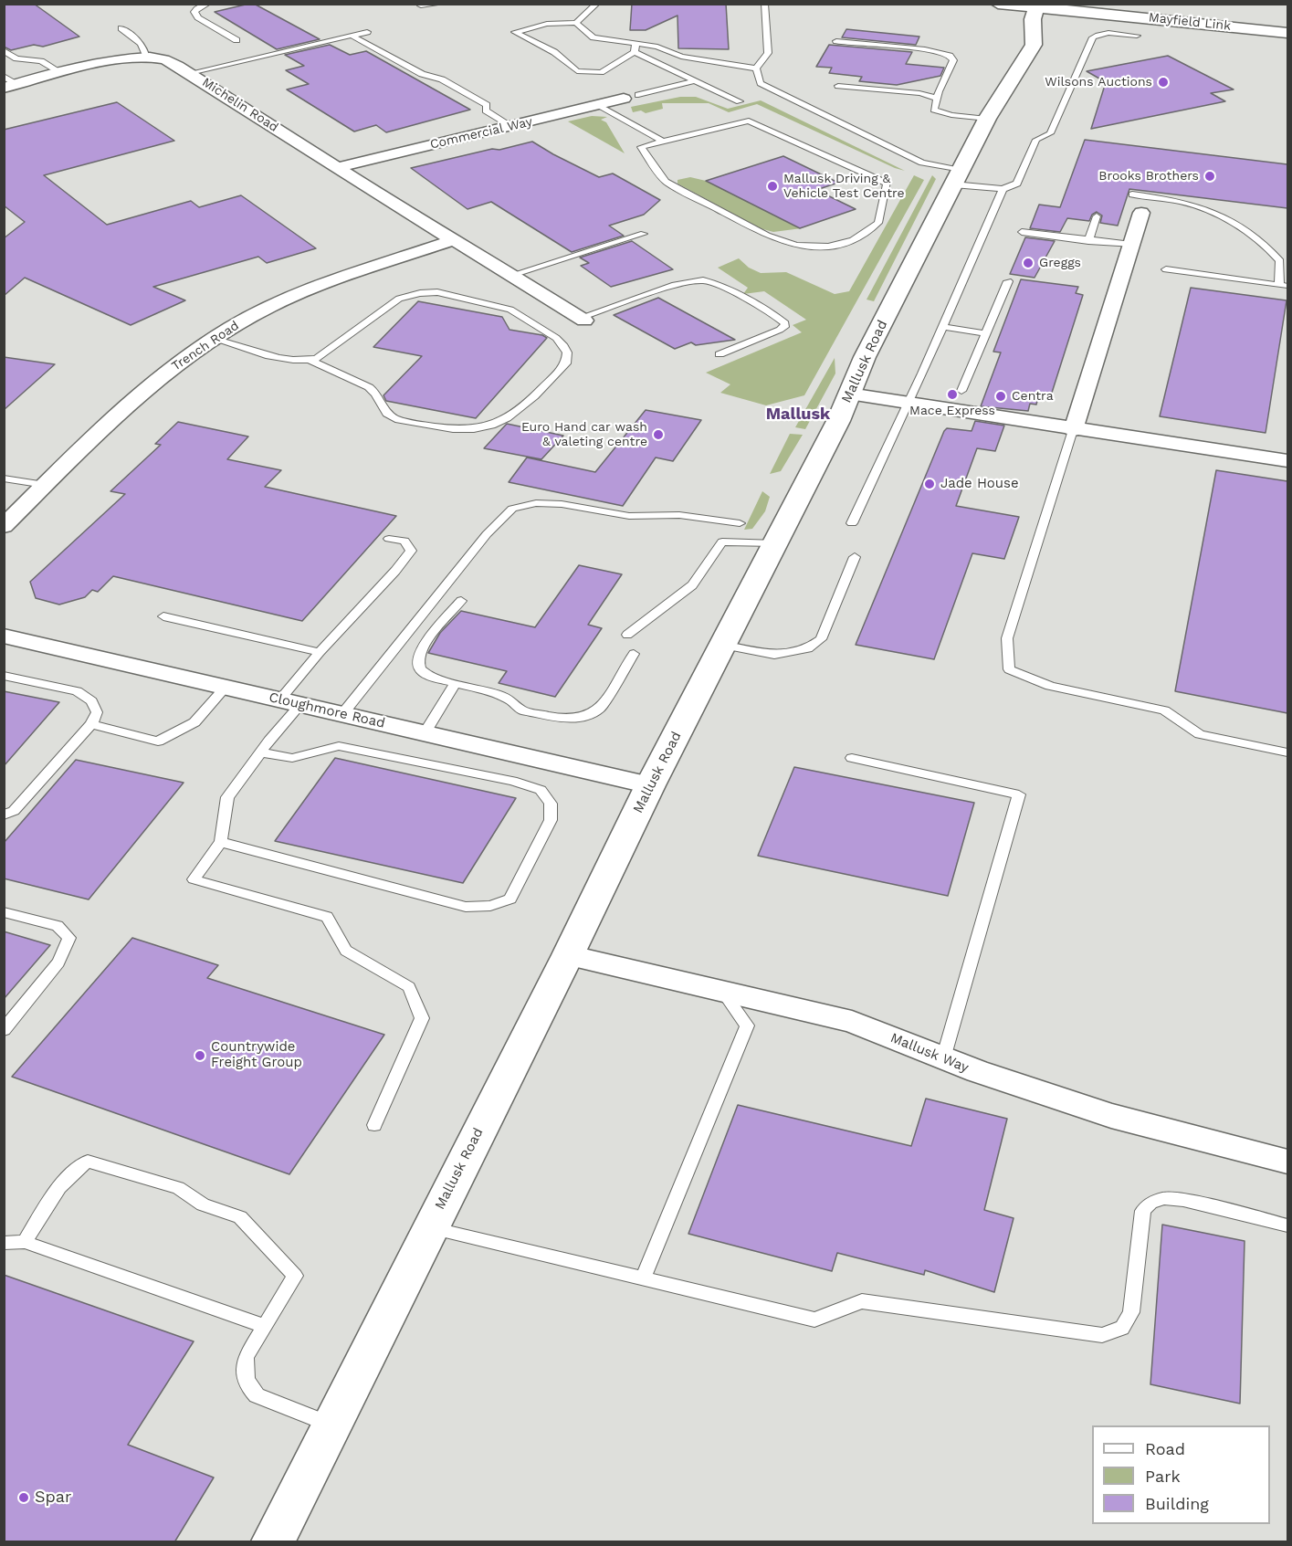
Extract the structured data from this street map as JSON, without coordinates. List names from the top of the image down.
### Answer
{
  "streets": {
    "main road": ["Mayfield Link", "Mallusk Road"],
    "street": [
      "Michelin Road",
      "Commercial Way",
      "Trench Road",
      "Cloughmore Road",
      "Mallusk Way"
    ]
  },
  "crossings": [
    ["Mayfield Link", "Mallusk Road"],
    ["Michelin Road", "Commercial Way"],
    ["Michelin Road", "Trench Road"],
    ["Mallusk Road", "Cloughmore Road"],
    ["Mallusk Road", "Mallusk Way"]
  ],
  "districts": ["Mallusk"],
  "places": [
    "Wilsons Auctions",
    "Brooks Brothers",
    "Mallusk Driving & Vehicle Test Centre",
    "Greggs",
    "Mace Express",
    "Centra",
    "Euro Hand car wash & valeting centre",
    "Jade House",
    "Countrywide Freight Group",
    "Spar"
  ],
  "legend": ["Road", "Park", "Building"]
}
